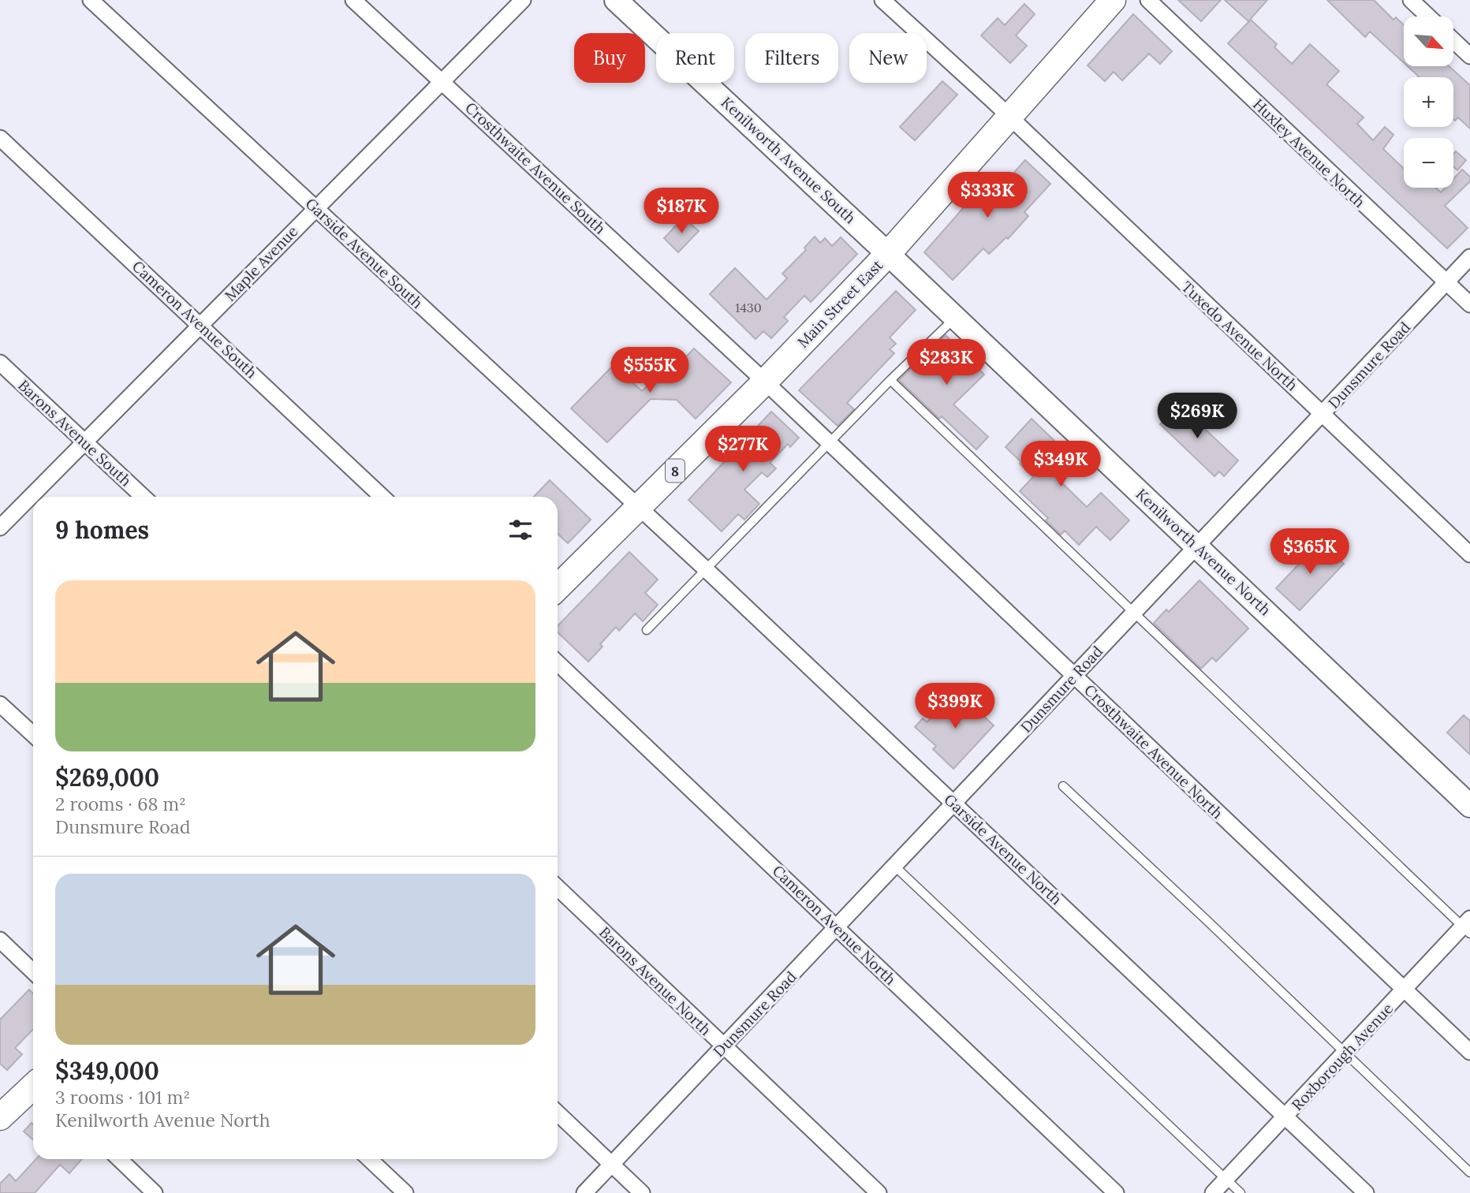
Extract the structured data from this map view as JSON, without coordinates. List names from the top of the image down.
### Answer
{
  "streets": {
    "main road": [
      "Kenilworth Avenue South",
      "Main Street East",
      "8",
      "Kenilworth Avenue North"
    ],
    "street": [
      "Huxley Avenue North",
      "Crosthwaite Avenue South",
      "Garside Avenue South",
      "Maple Avenue",
      "Cameron Avenue South",
      "Tuxedo Avenue North",
      "Dunsmure Road",
      "Barons Avenue South",
      "Crosthwaite Avenue North",
      "Garside Avenue North",
      "Cameron Avenue North",
      "Barons Avenue North",
      "Roxborough Avenue"
    ]
  },
  "crossings": [
    ["Huxley Avenue North", "Dunsmure Road"],
    ["Kenilworth Avenue South", "Main Street East"],
    ["Kenilworth Avenue South", "Kenilworth Avenue North"],
    ["Crosthwaite Avenue South", "Maple Avenue"],
    ["Crosthwaite Avenue South", "Main Street East"],
    ["Crosthwaite Avenue South", "Crosthwaite Avenue North"],
    ["Garside Avenue South", "Maple Avenue"],
    ["Garside Avenue South", "Main Street East"],
    ["Garside Avenue South", "Garside Avenue North"],
    ["Maple Avenue", "Cameron Avenue South"],
    ["Maple Avenue", "Barons Avenue South"],
    ["Main Street East", "Tuxedo Avenue North"],
    ["Main Street East", "Kenilworth Avenue North"],
    ["Main Street East", "Crosthwaite Avenue North"],
    ["Main Street East", "Garside Avenue North"],
    ["Tuxedo Avenue North", "Dunsmure Road"],
    ["Dunsmure Road", "Kenilworth Avenue North"],
    ["Dunsmure Road", "Crosthwaite Avenue North"],
    ["Dunsmure Road", "Garside Avenue North"],
    ["Dunsmure Road", "Cameron Avenue North"],
    ["Dunsmure Road", "Barons Avenue North"],
    ["Crosthwaite Avenue North", "Roxborough Avenue"],
    ["Garside Avenue North", "Roxborough Avenue"]
  ],
  "house_numbers": ["1430"],
  "north": "bottom right",
  "page": {
    "map_buttons": ["+", "−"],
    "chip": [
      "Buy",
      "Rent",
      "Filters",
      "New"
    ],
    "price": [
      "$333K",
      "$187K",
      "$283K",
      "$555K",
      "$269K",
      "$277K",
      "$349K",
      "$365K",
      "$399K"
    ],
    "heading": "9 homes",
    "list": [
      {
        "name": "$269,000",
        "note": "2 rooms · 68 m² · Dunsmure Road"
      },
      {
        "name": "$349,000",
        "note": "3 rooms · 101 m² · Kenilworth Avenue North"
      }
    ]
  }
}
